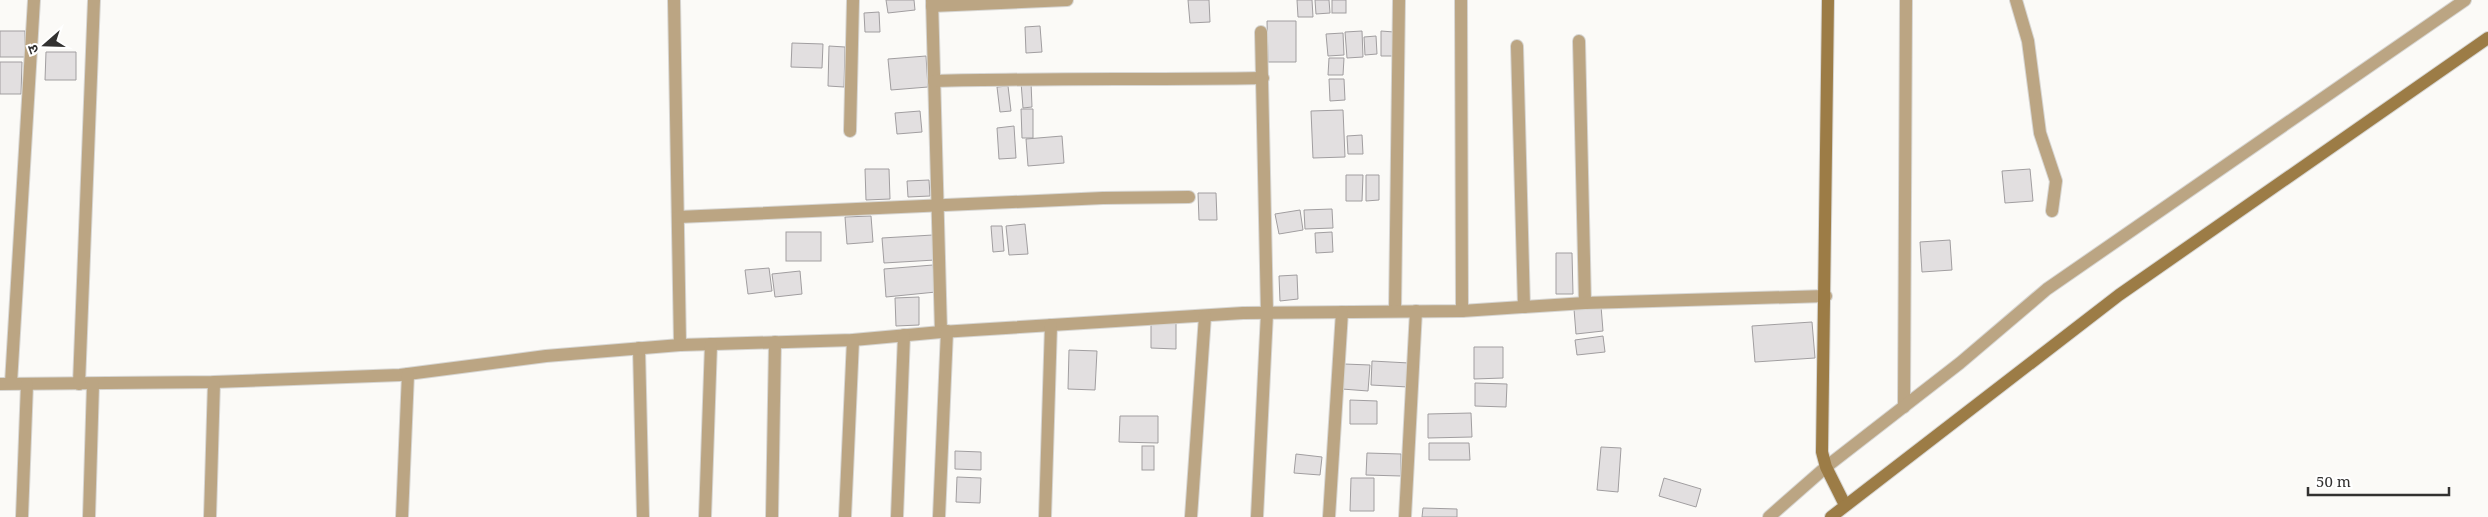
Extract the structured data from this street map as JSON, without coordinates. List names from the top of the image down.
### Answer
{
  "scale_bar": "50 m",
  "north": "left"
}
